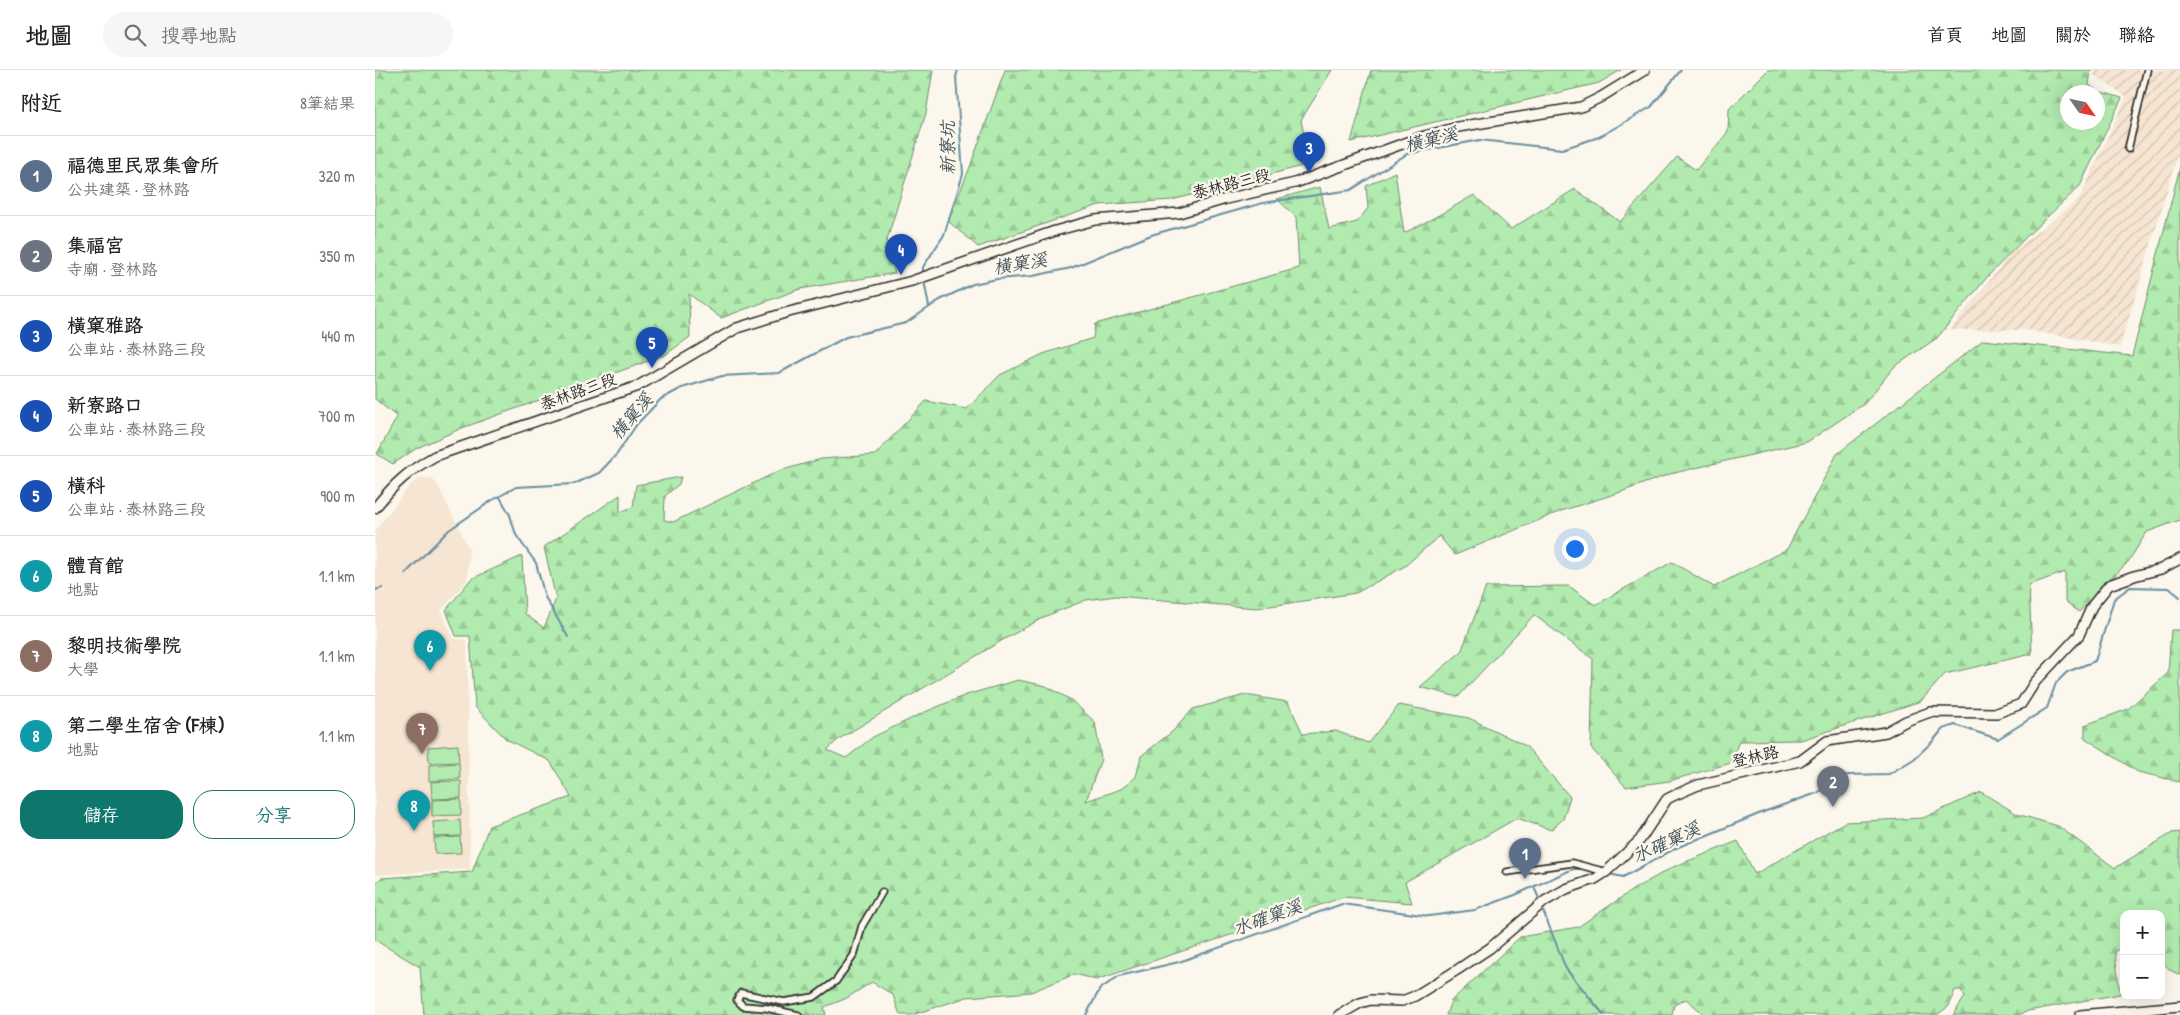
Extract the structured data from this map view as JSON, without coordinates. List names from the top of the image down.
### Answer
{
  "streets": {
    "main road": ["泰林路三段", "登林路"]
  },
  "water": ["橫窠溪", "新寮坑", "水確窠溪"],
  "north": "bottom right",
  "page": {
    "header": "地圖",
    "search": "搜尋地點",
    "nav": [
      "首頁",
      "地圖",
      "關於",
      "聯絡"
    ],
    "heading": ["附近", "8筆結果"],
    "pins": [
      "3",
      "4",
      "5",
      "6",
      "7",
      "2",
      "8",
      "1"
    ],
    "list": [
      {
        "mark": "1",
        "name": "福德里民眾集會所",
        "note": "公共建築 · 登林路",
        "value": "320 m"
      },
      {
        "mark": "2",
        "name": "集福宮",
        "note": "寺廟 · 登林路",
        "value": "350 m"
      },
      {
        "mark": "3",
        "name": "橫窠雅路",
        "note": "公車站 · 泰林路三段",
        "value": "440 m"
      },
      {
        "mark": "4",
        "name": "新寮路口",
        "note": "公車站 · 泰林路三段",
        "value": "700 m"
      },
      {
        "mark": "5",
        "name": "橫科",
        "note": "公車站 · 泰林路三段",
        "value": "900 m"
      },
      {
        "mark": "6",
        "name": "體育館",
        "note": "地點",
        "value": "1.1 km"
      },
      {
        "mark": "7",
        "name": "黎明技術學院",
        "note": "大學",
        "value": "1.1 km"
      },
      {
        "mark": "8",
        "name": "第二學生宿舍 (F棟)",
        "note": "地點",
        "value": "1.1 km"
      }
    ],
    "buttons": ["儲存", "分享"],
    "map_buttons": ["+", "−"]
  }
}
